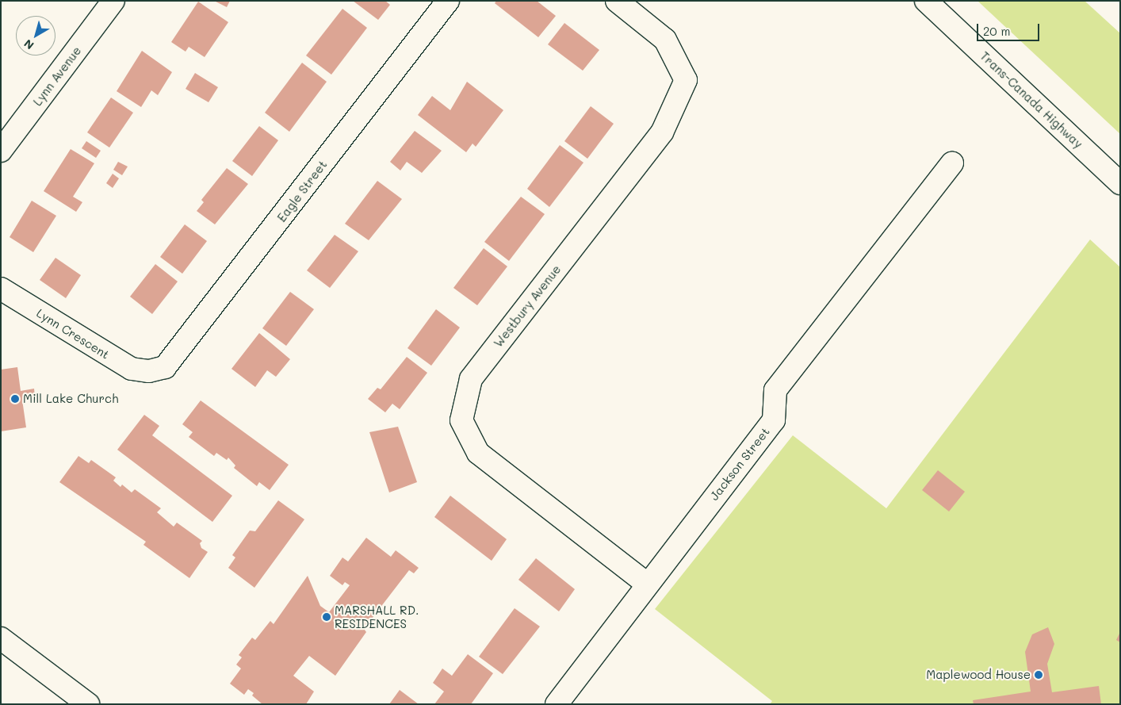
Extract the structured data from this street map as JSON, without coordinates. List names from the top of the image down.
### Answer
{
  "streets": {
    "main road": [
      "Lynn Avenue",
      "Trans-Canada Highway",
      "Eagle Street",
      "Westbury Avenue",
      "Lynn Crescent",
      "Jackson Street"
    ]
  },
  "crossings": [
    ["Eagle Street", "Lynn Crescent"],
    ["Westbury Avenue", "Jackson Street"]
  ],
  "places": ["Mill Lake Church", "MARSHALL RD. RESIDENCES", "Maplewood House"],
  "scale_bar": "20 m",
  "north": "bottom left"
}
